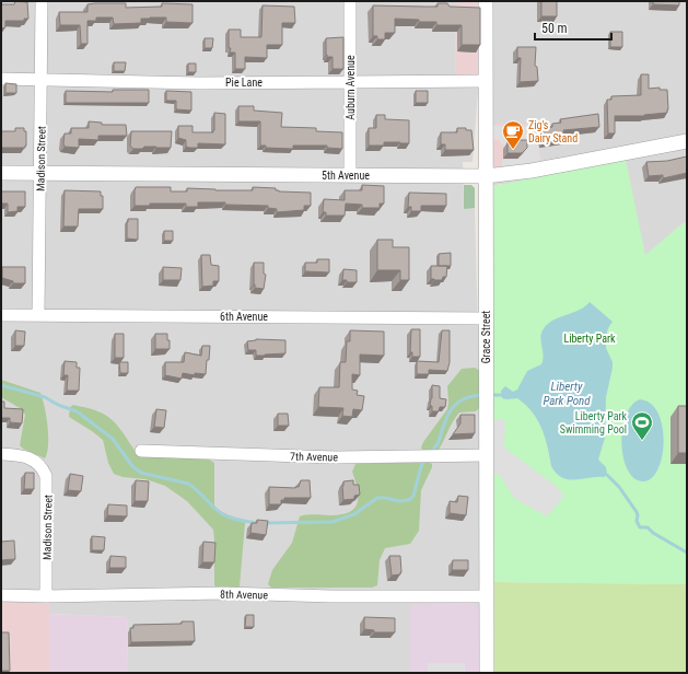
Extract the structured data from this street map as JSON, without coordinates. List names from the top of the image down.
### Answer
{
  "streets": {
    "street": [
      "Pie Lane",
      "Auburn Avenue",
      "Madison Street",
      "5th Avenue",
      "6th Avenue",
      "Grace Street",
      "7th Avenue",
      "8th Avenue"
    ]
  },
  "crossings": [
    ["Pie Lane", "Auburn Avenue"],
    ["Pie Lane", "Madison Street"],
    ["Pie Lane", "Grace Street"],
    ["Auburn Avenue", "5th Avenue"],
    ["Madison Street", "5th Avenue"],
    ["Madison Street", "6th Avenue"],
    ["Madison Street", "8th Avenue"],
    ["5th Avenue", "Grace Street"],
    ["6th Avenue", "Grace Street"],
    ["Grace Street", "7th Avenue"],
    ["Grace Street", "8th Avenue"]
  ],
  "water": ["Liberty Park Pond"],
  "parks": ["Liberty Park"],
  "places": {
    "cafe": ["Zig's Dairy Stand"],
    "sports": ["Liberty Park Swimming Pool"]
  },
  "scale_bar": "50 m"
}
